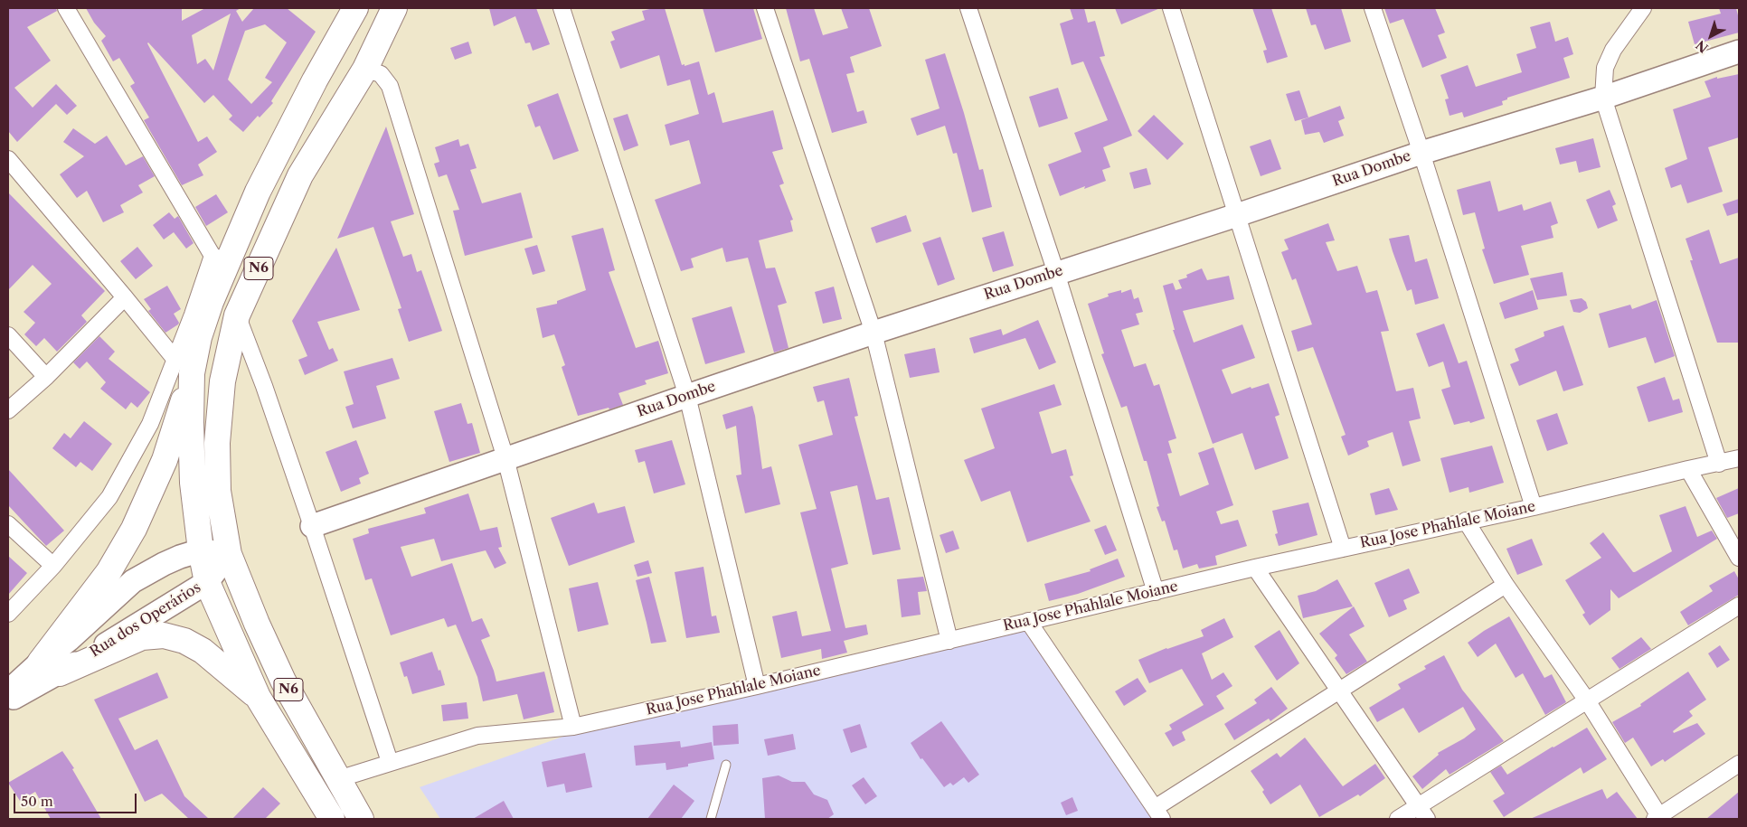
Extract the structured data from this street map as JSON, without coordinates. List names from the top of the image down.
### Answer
{
  "streets": {
    "highway": ["N6"],
    "street": ["Rua Dombe", "Rua Jose Phahlale Moiane", "Rua dos Operários"]
  },
  "crossings": [
    ["N6", "Rua Jose Phahlale Moiane"],
    ["N6", "Rua dos Operários"]
  ],
  "scale_bar": "50 m",
  "north": "bottom left"
}
